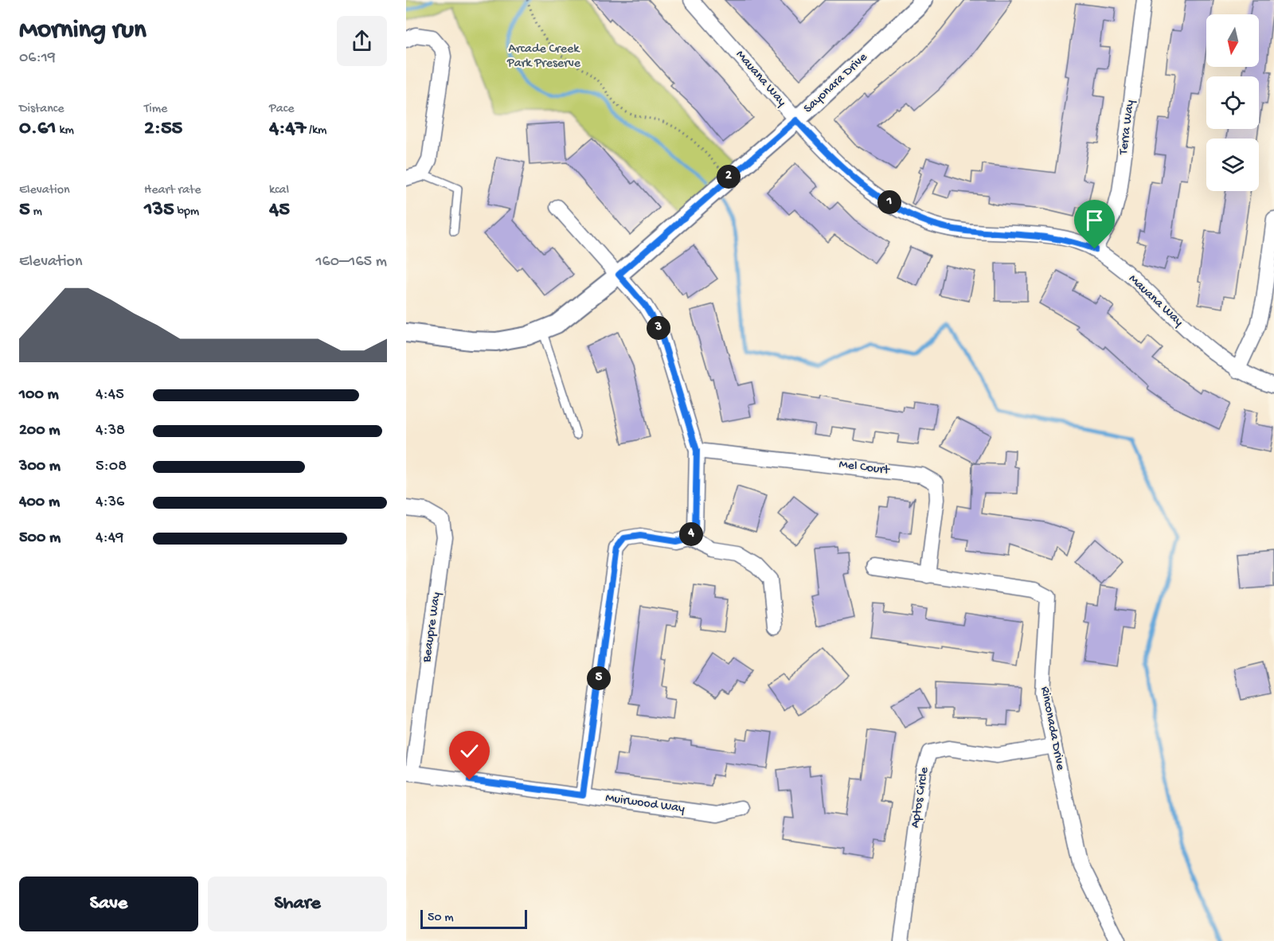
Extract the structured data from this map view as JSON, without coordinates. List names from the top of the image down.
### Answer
{
  "streets": {
    "street": [
      "Mauana Way",
      "Sayonara Drive",
      "Terra Way",
      "Mel Court",
      "Beaupre Way",
      "Rinconada Drive",
      "Aptos Circle",
      "Muirwood Way"
    ]
  },
  "crossings": [
    ["Mauana Way", "Sayonara Drive"],
    ["Mauana Way", "Terra Way"],
    ["Mel Court", "Rinconada Drive"],
    ["Beaupre Way", "Muirwood Way"],
    ["Rinconada Drive", "Aptos Circle"]
  ],
  "parks": ["Arcade Creek Park Preserve"],
  "scale_bar": "50 m",
  "north": "bottom",
  "page": {
    "heading": ["Morning run", "06:19"],
    "stats": [
      ["Distance", "0.61 km"],
      ["Time", "2:55"],
      ["Pace", "4:47 /km"],
      ["Elevation", "5 m"],
      ["Heart rate", "135 bpm"],
      ["kcal", "45"]
    ],
    "pins": [
      "2",
      "1",
      "3",
      "4",
      "5"
    ],
    "chart": ["Elevation", "160–165 m"],
    "list": [
      {
        "name": "100 m",
        "note": "4:45"
      },
      {
        "name": "200 m",
        "note": "4:38"
      },
      {
        "name": "300 m",
        "note": "5:08"
      },
      {
        "name": "400 m",
        "note": "4:36"
      },
      {
        "name": "500 m",
        "note": "4:49"
      }
    ],
    "buttons": ["Save", "Share"],
    "scale": "50 m"
  }
}
